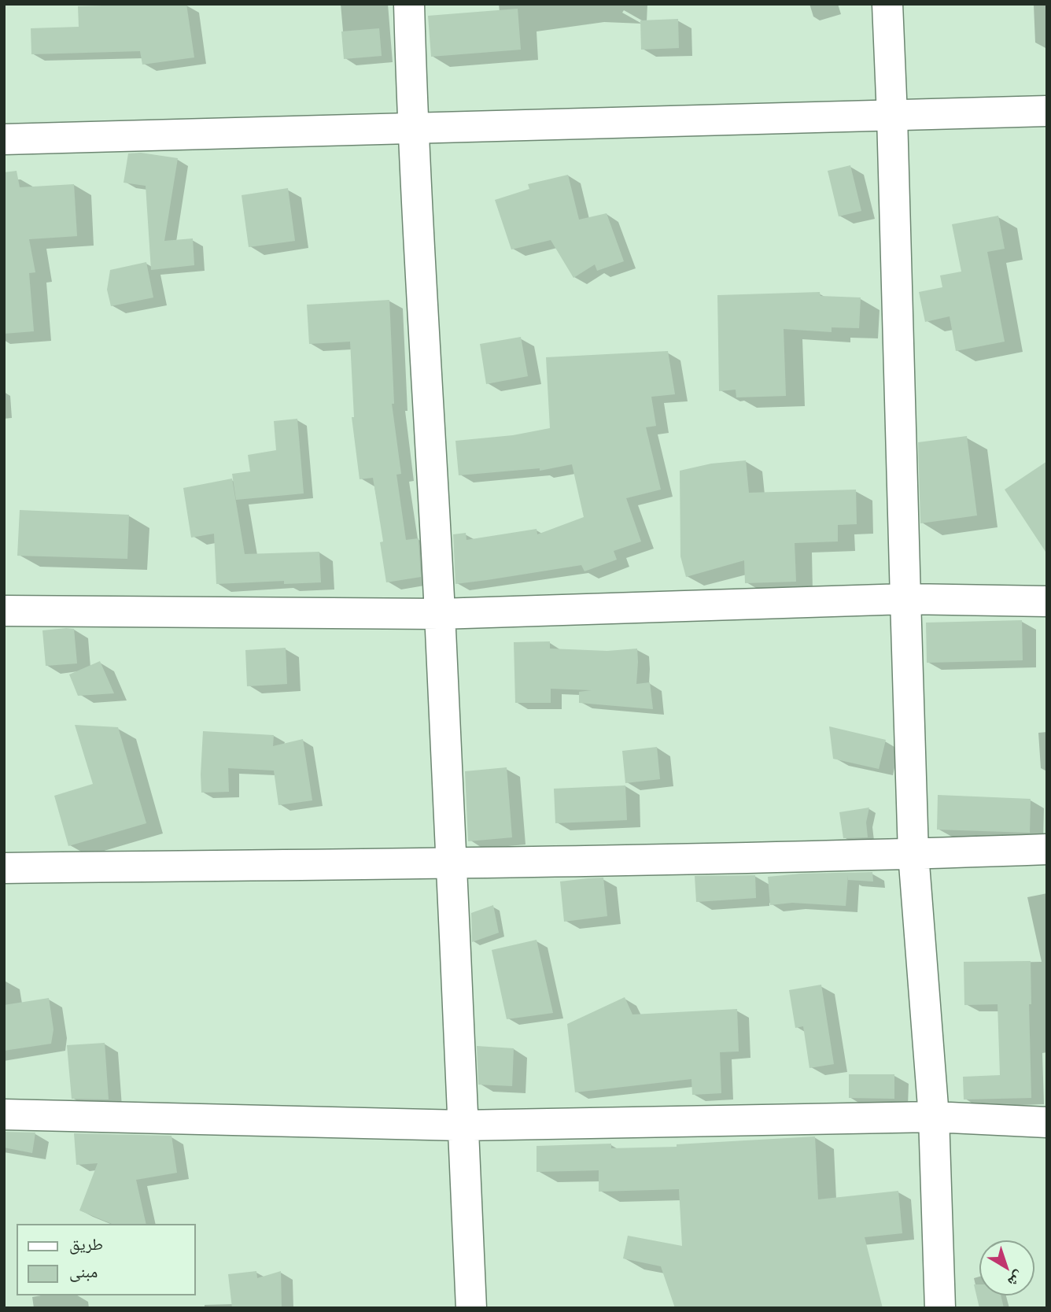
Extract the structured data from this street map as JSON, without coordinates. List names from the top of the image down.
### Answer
{
  "legend": ["طريق", "مبنى"],
  "north": "bottom right"
}
